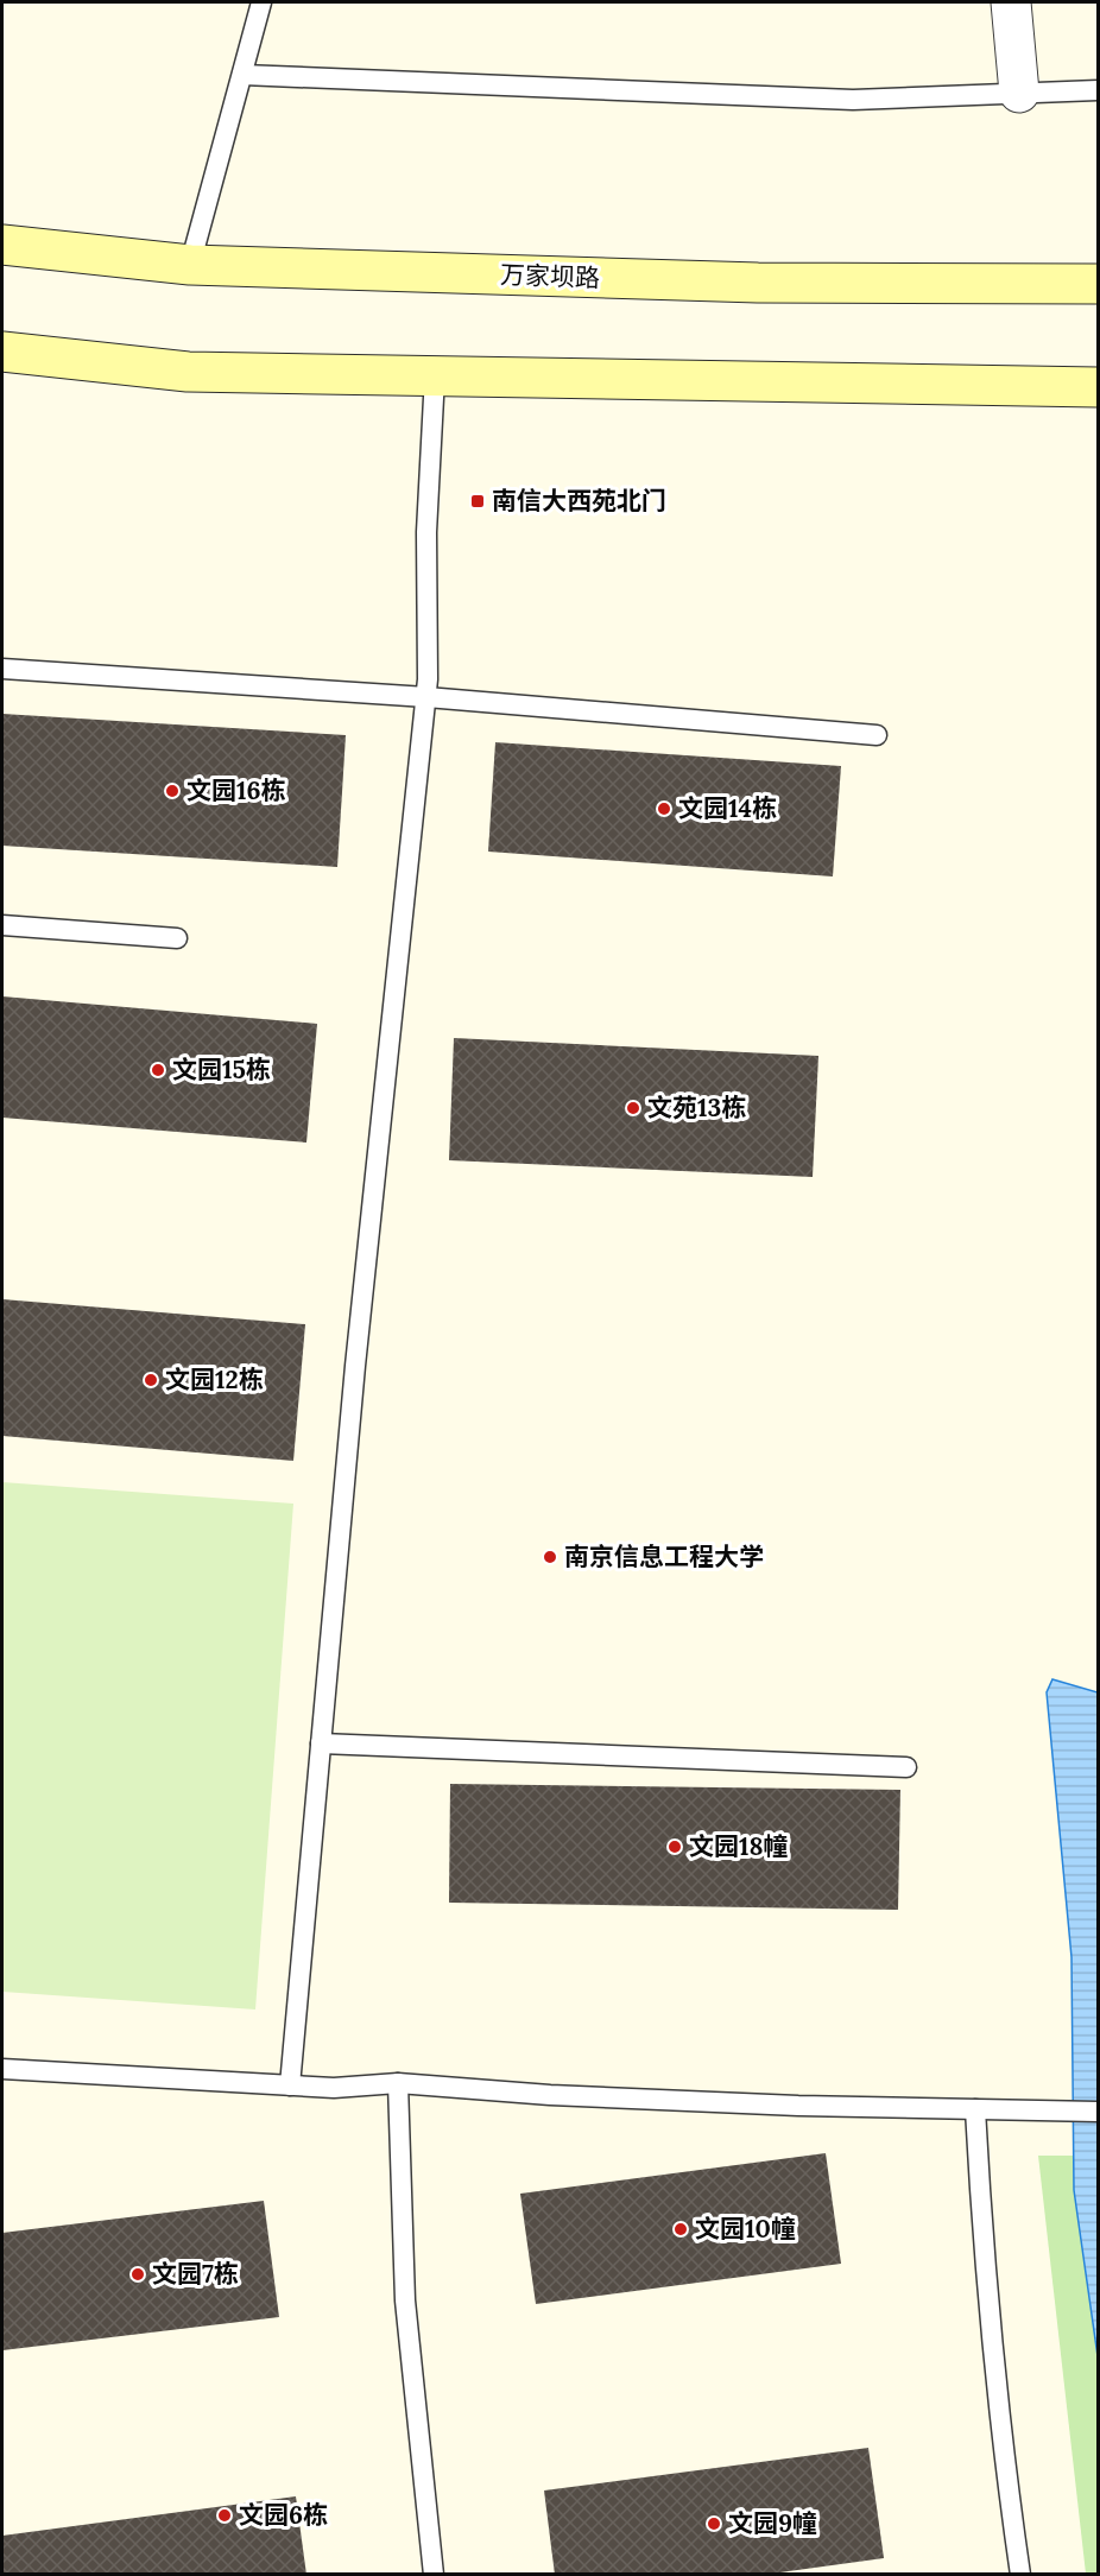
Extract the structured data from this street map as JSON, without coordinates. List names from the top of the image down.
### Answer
{
  "streets": {
    "main road": ["万家坝路"]
  },
  "places": {
    "transit": ["南信大西苑北门"],
    "other": [
      "文园16栋",
      "文园14栋",
      "文园15栋",
      "文苑13栋",
      "文园12栋",
      "南京信息工程大学",
      "文园18幢",
      "文园10幢",
      "文园7栋",
      "文园6栋",
      "文园9幢"
    ]
  }
}
